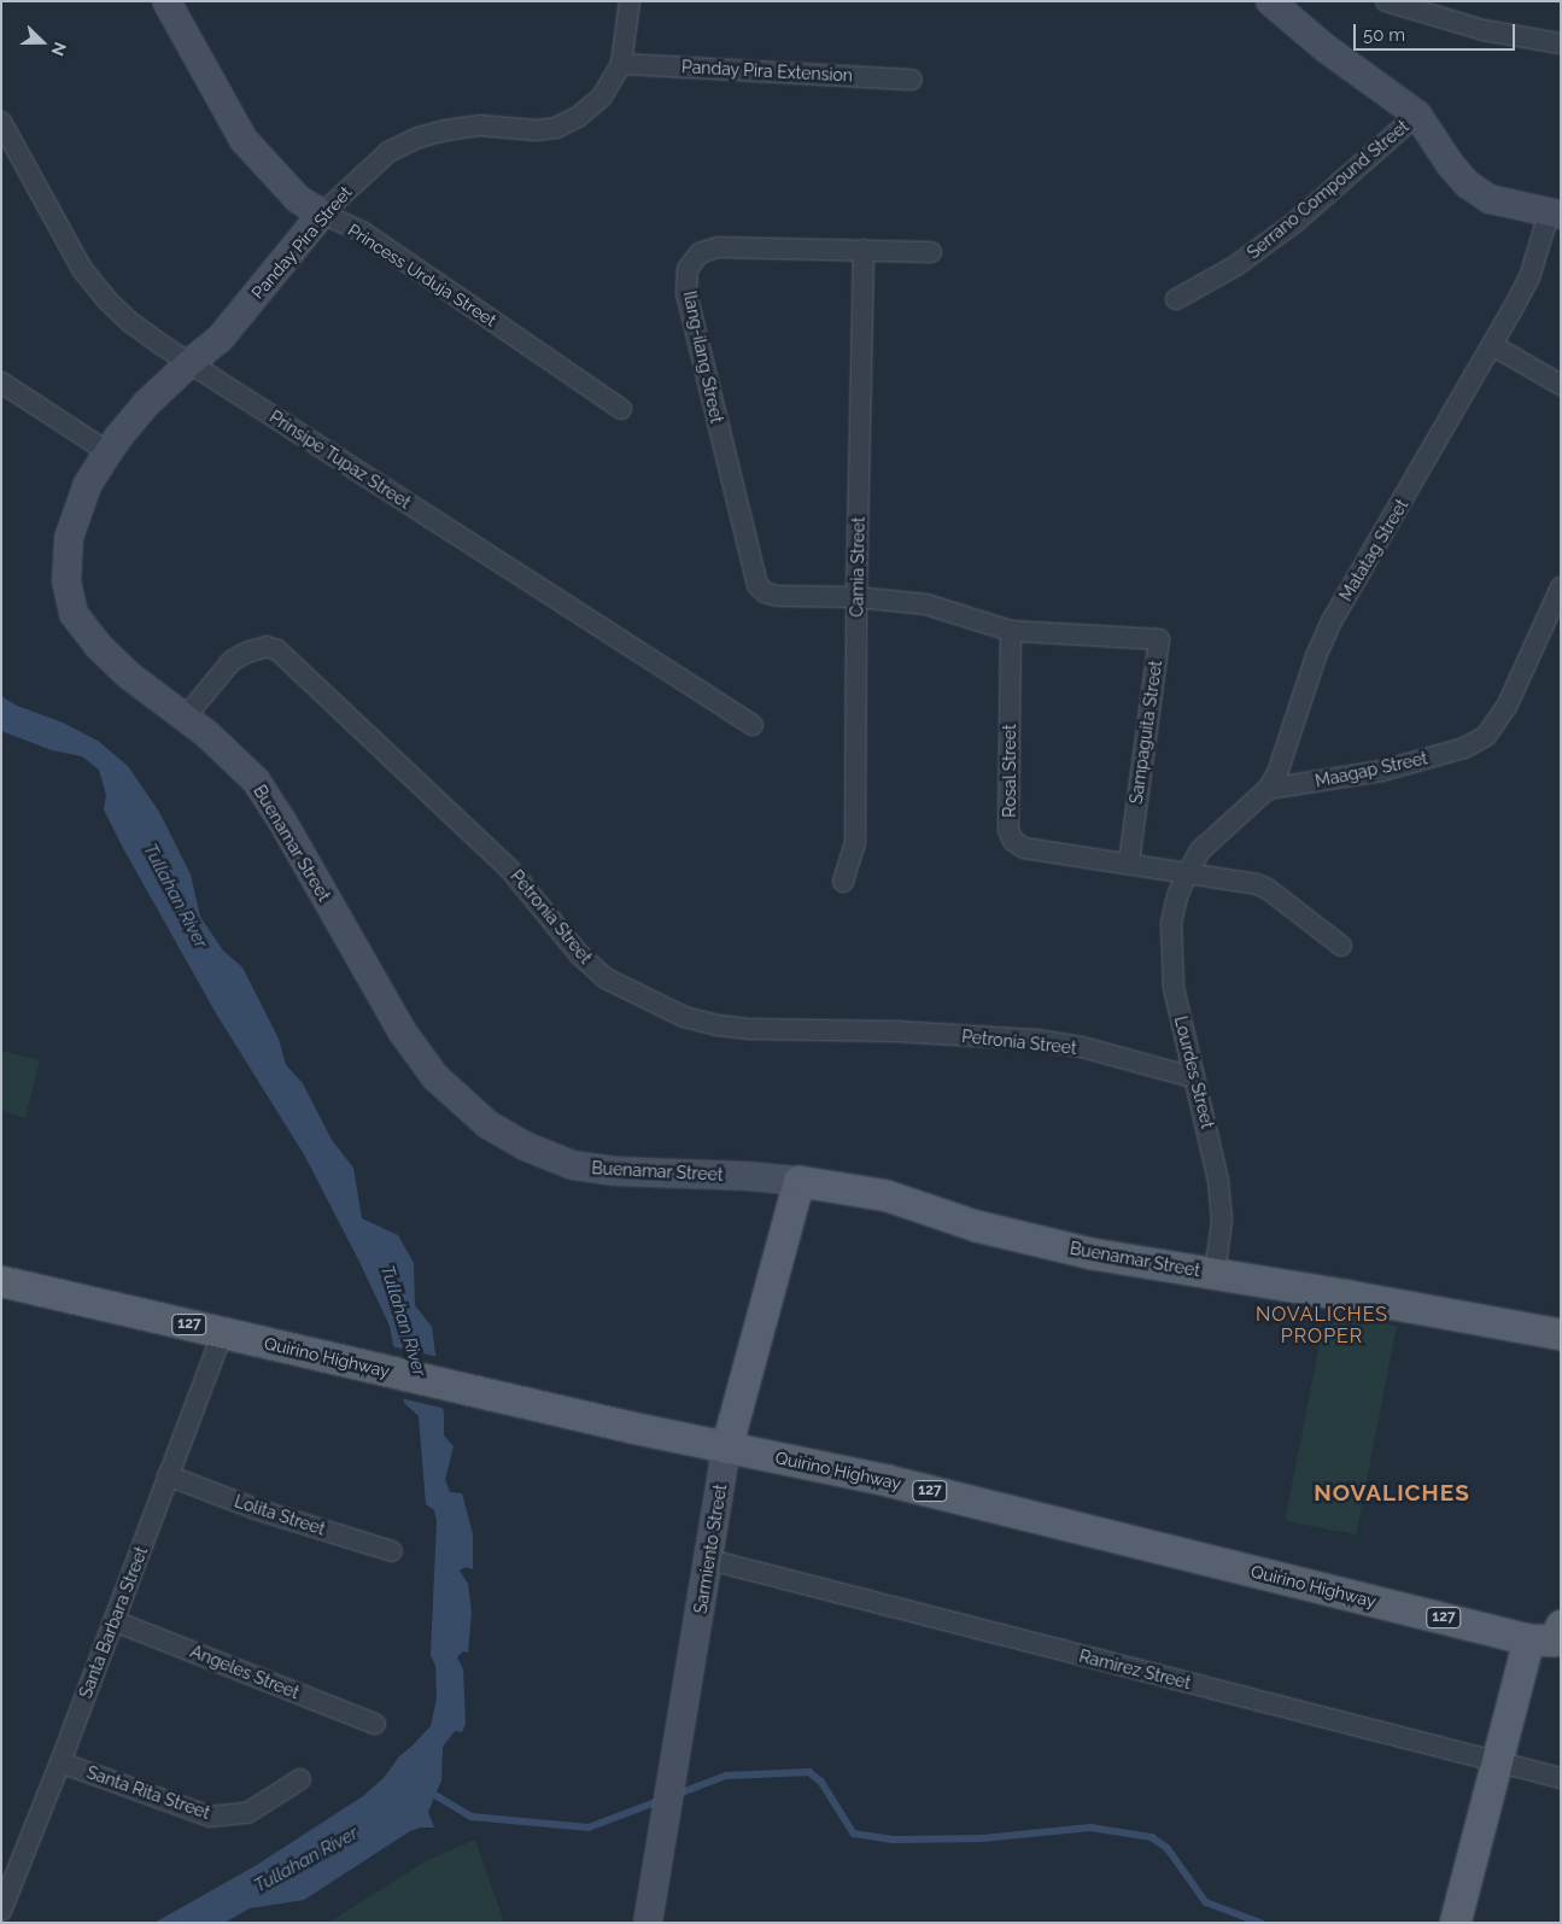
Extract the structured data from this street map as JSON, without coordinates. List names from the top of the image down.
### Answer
{
  "streets": {
    "main road": [
      "Buenamar Street",
      "127",
      "Quirino Highway",
      "Sarmiento Street"
    ],
    "street": [
      "Panday Pira Extension",
      "Serrano Compound Street",
      "Panday Pira Street",
      "Princess Urduja Street",
      "Ilang-ilang Street",
      "Prinsipe Tupaz Street",
      "Matatag Street",
      "Camia Street",
      "Sampaguita Street",
      "Maagap Street",
      "Rosal Street",
      "Petronia Street",
      "Lourdes Street",
      "Lolita Street",
      "Santa Barbara Street",
      "Ramirez Street",
      "Angeles Street",
      "Santa Rita Street"
    ]
  },
  "crossings": [
    ["Panday Pira Extension", "Panday Pira Street"],
    ["Panday Pira Street", "Princess Urduja Street"],
    ["Panday Pira Street", "Prinsipe Tupaz Street"],
    ["Panday Pira Street", "Buenamar Street"],
    ["Ilang-ilang Street", "Camia Street"],
    ["Prinsipe Tupaz Street", "Buenamar Street"],
    ["Matatag Street", "Maagap Street"],
    ["Matatag Street", "Rosal Street"],
    ["Matatag Street", "Lourdes Street"],
    ["Sampaguita Street", "Rosal Street"],
    ["Rosal Street", "Lourdes Street"],
    ["Buenamar Street", "Petronia Street"],
    ["Buenamar Street", "Lourdes Street"],
    ["Buenamar Street", "Sarmiento Street"],
    ["Petronia Street", "Lourdes Street"],
    ["Quirino Highway", "Sarmiento Street"],
    ["Quirino Highway", "Santa Barbara Street"],
    ["Quirino Highway", "Ramirez Street"],
    ["Lolita Street", "Santa Barbara Street"],
    ["Sarmiento Street", "Ramirez Street"],
    ["Santa Barbara Street", "Angeles Street"],
    ["Santa Barbara Street", "Santa Rita Street"]
  ],
  "districts": ["NOVALICHES PROPER", "NOVALICHES"],
  "water": ["Tullahan River"],
  "scale_bar": "50 m",
  "north": "right"
}
